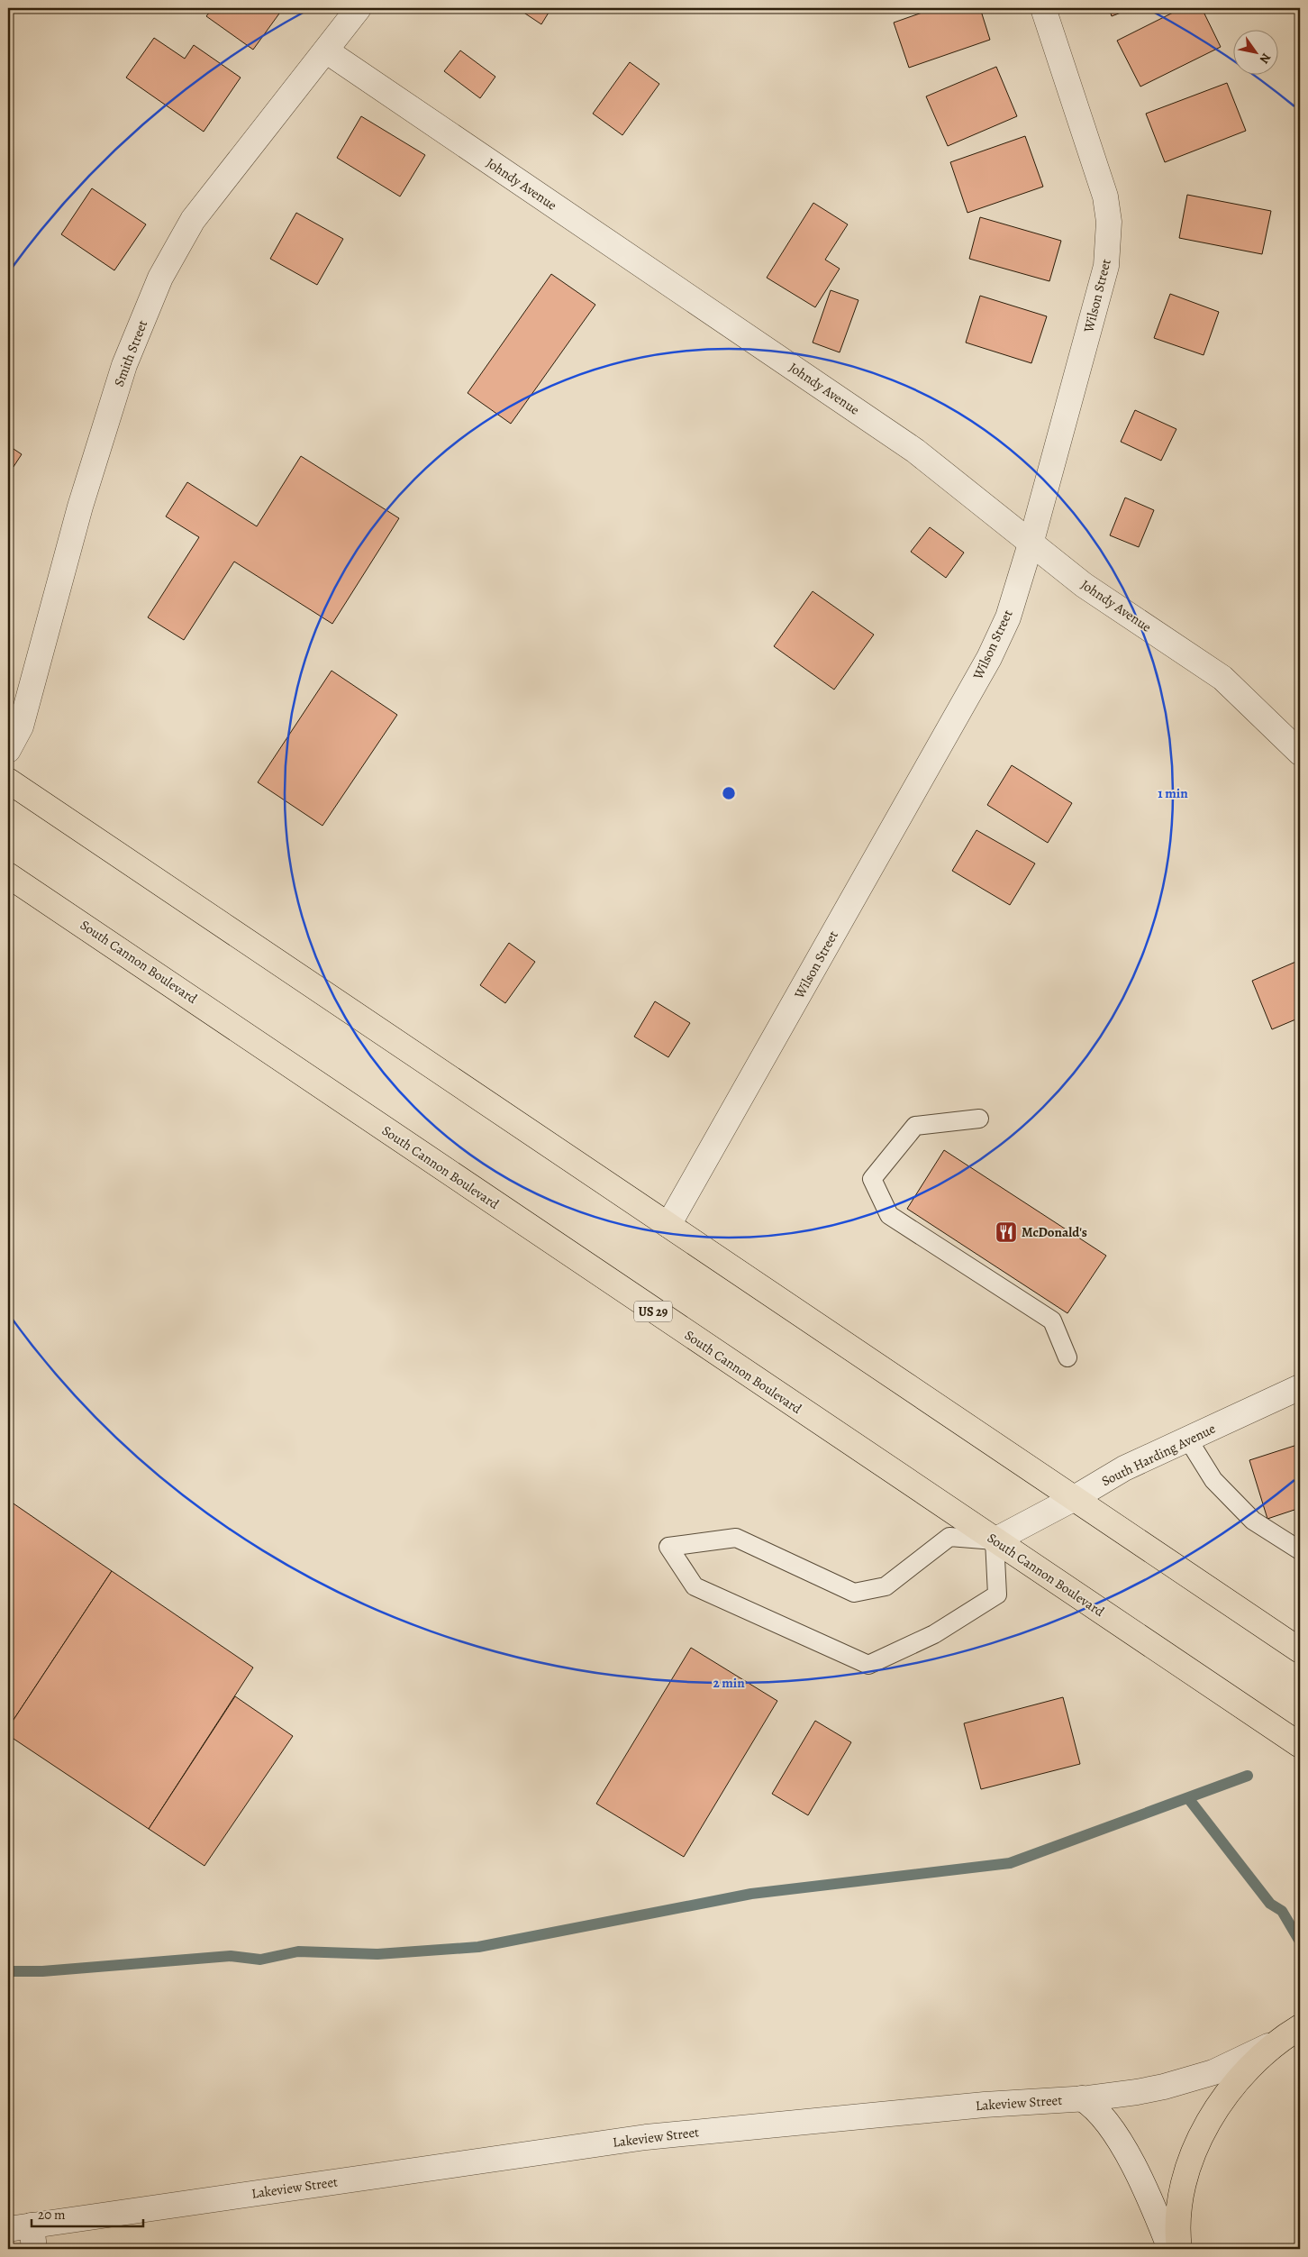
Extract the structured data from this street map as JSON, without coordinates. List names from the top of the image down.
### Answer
{
  "streets": {
    "main road": ["South Cannon Boulevard", "US 29"],
    "street": [
      "Johndy Avenue",
      "Wilson Street",
      "Smith Street",
      "South Harding Avenue",
      "Lakeview Street"
    ]
  },
  "crossings": [
    ["Johndy Avenue", "Wilson Street"],
    ["Johndy Avenue", "Smith Street"],
    ["South Cannon Boulevard", "South Harding Avenue"]
  ],
  "places": {
    "restaurant": ["McDonald's"]
  },
  "scale_bar": "20 m",
  "north": "bottom right",
  "rings": ["1 min", "2 min"]
}
